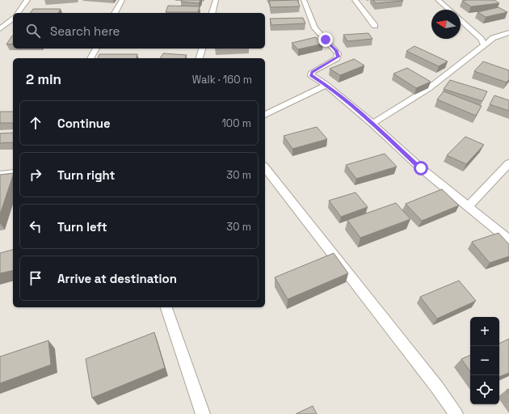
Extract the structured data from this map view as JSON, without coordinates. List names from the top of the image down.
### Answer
{
  "north": "left",
  "page": {
    "search": "Search here",
    "heading": ["2 min", "Walk · 160 m"],
    "list": [
      ["Continue", "100 m"],
      ["Turn right", "30 m"],
      ["Turn left", "30 m"],
      "Arrive at destination"
    ],
    "map_buttons": ["+", "−"]
  }
}
